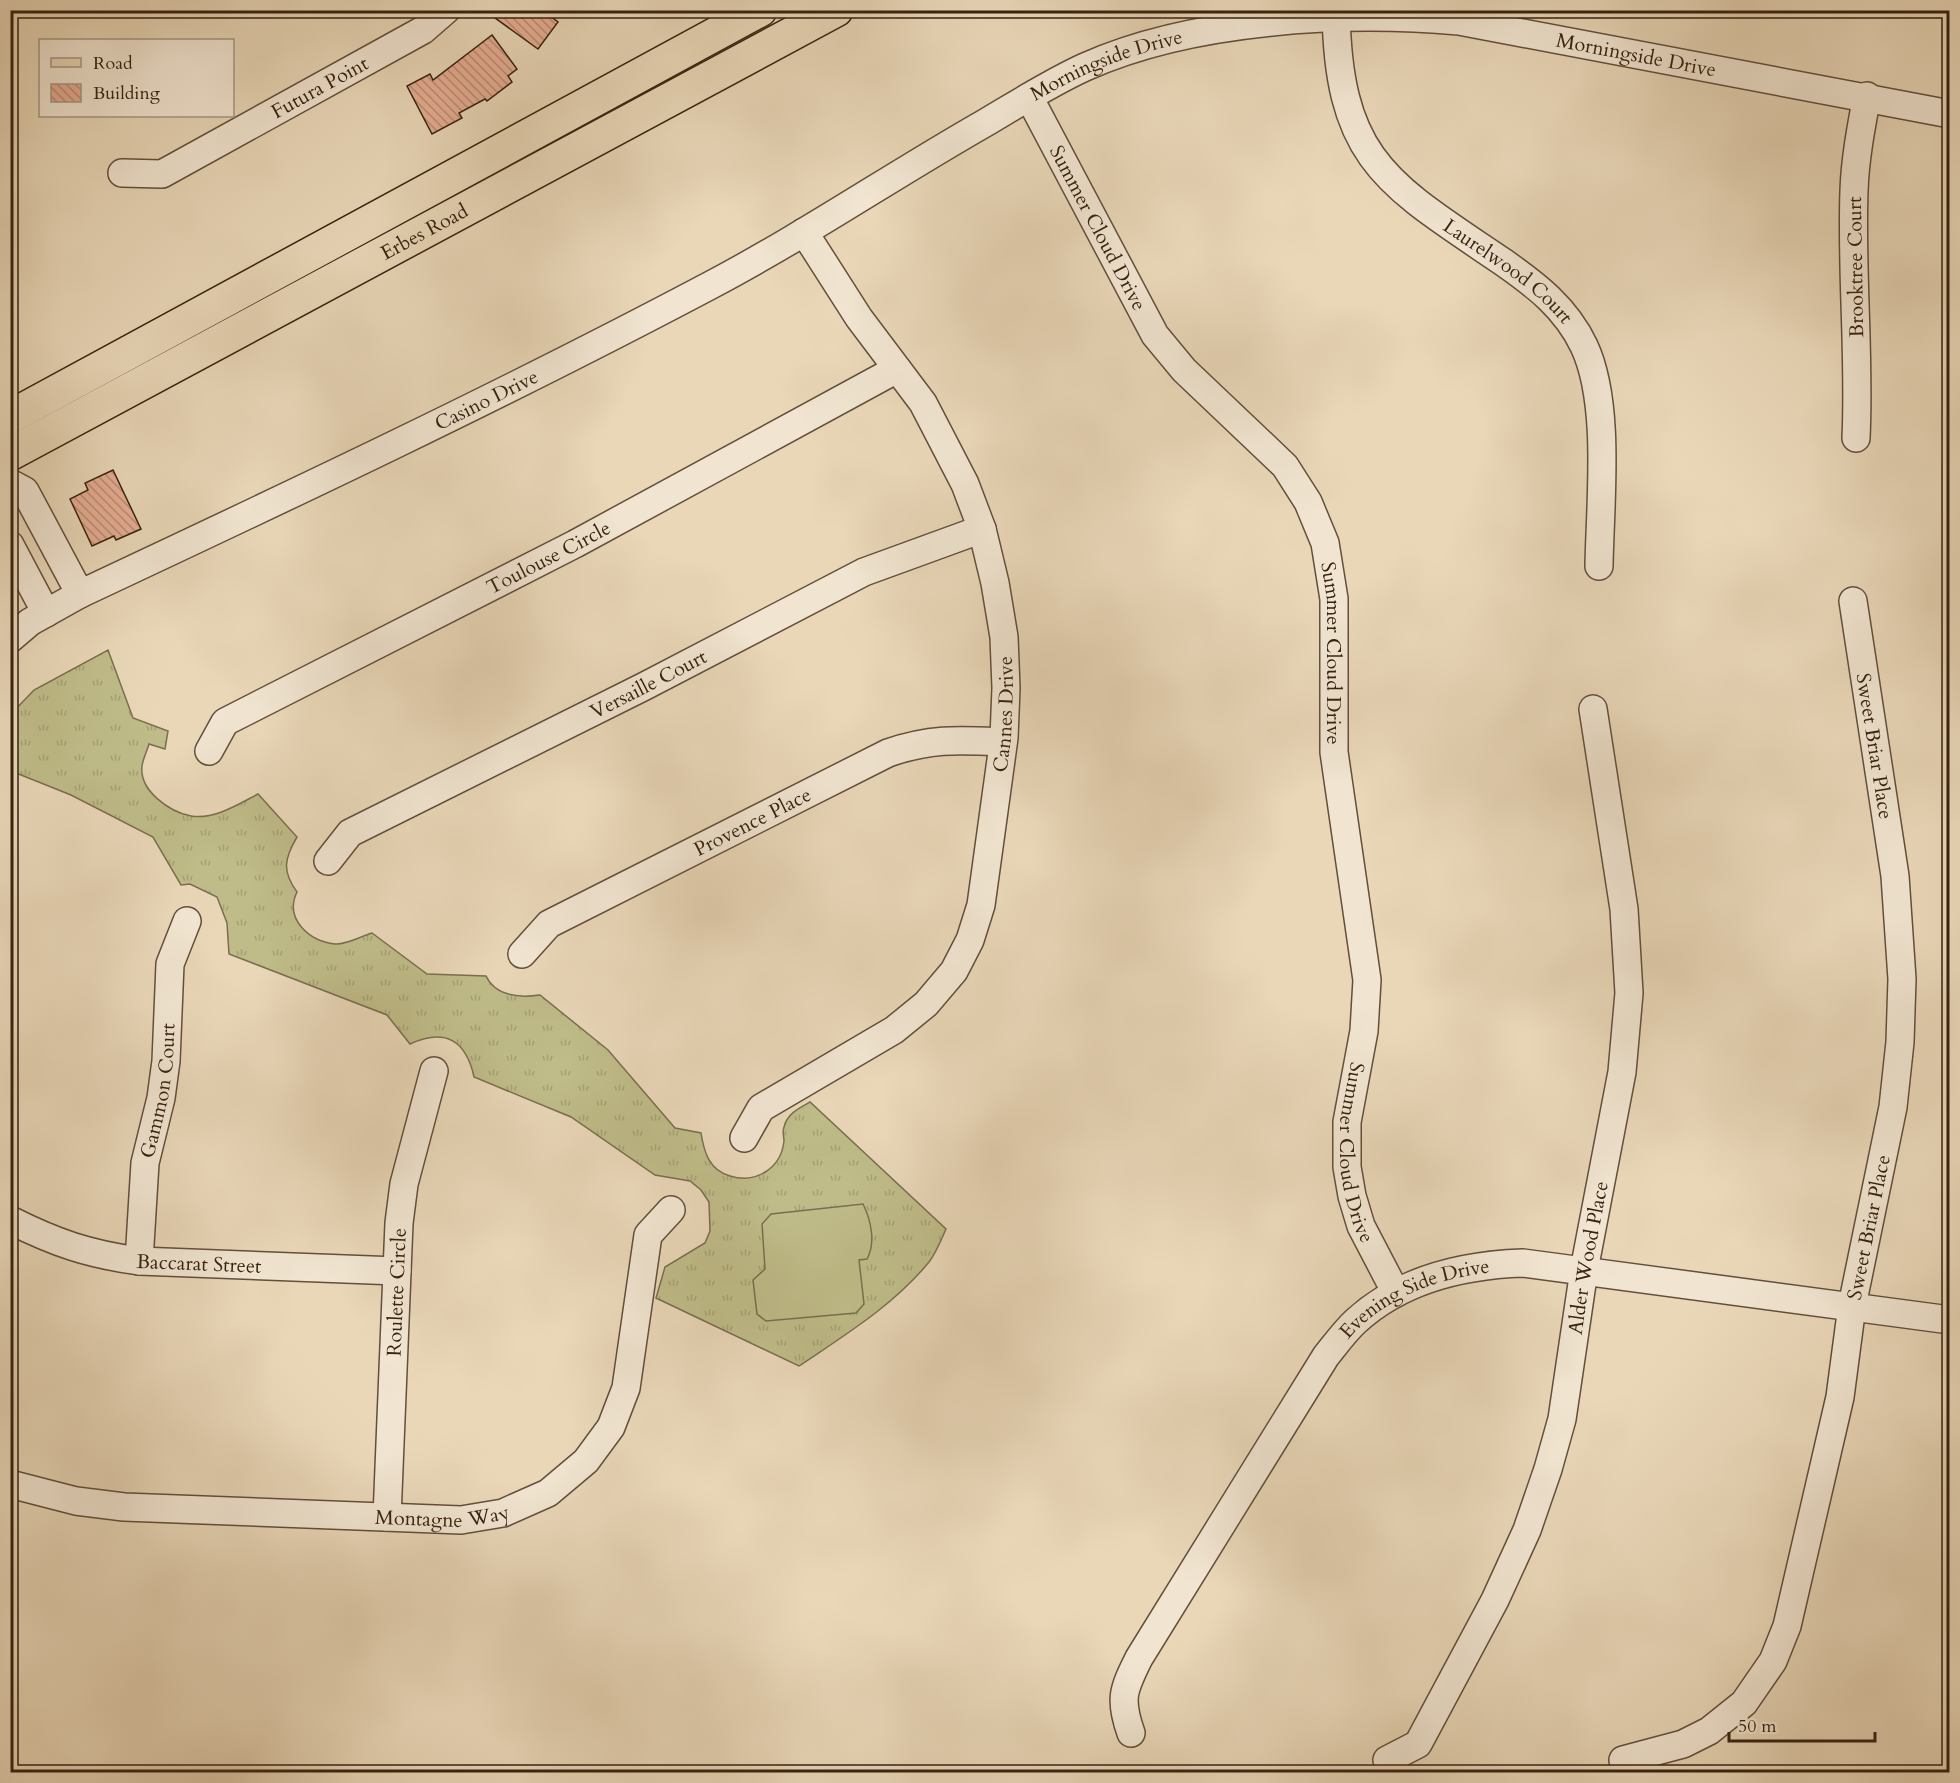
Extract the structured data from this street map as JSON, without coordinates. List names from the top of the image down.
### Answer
{
  "streets": {
    "main road": ["Erbes Road"],
    "street": [
      "Morningside Drive",
      "Futura Point",
      "Summer Cloud Drive",
      "Brooktree Court",
      "Laurelwood Court",
      "Casino Drive",
      "Toulouse Circle",
      "Versaille Court",
      "Cannes Drive",
      "Sweet Briar Place",
      "Provence Place",
      "Gammon Court",
      "Alder Wood Place",
      "Baccarat Street",
      "Roulette Circle",
      "Evening Side Drive",
      "Montagne Way"
    ]
  },
  "crossings": [
    ["Morningside Drive", "Summer Cloud Drive"],
    ["Morningside Drive", "Brooktree Court"],
    ["Morningside Drive", "Laurelwood Court"],
    ["Morningside Drive", "Casino Drive"],
    ["Summer Cloud Drive", "Evening Side Drive"],
    ["Casino Drive", "Cannes Drive"],
    ["Toulouse Circle", "Cannes Drive"],
    ["Versaille Court", "Cannes Drive"],
    ["Cannes Drive", "Provence Place"],
    ["Sweet Briar Place", "Evening Side Drive"],
    ["Gammon Court", "Baccarat Street"],
    ["Alder Wood Place", "Evening Side Drive"],
    ["Baccarat Street", "Roulette Circle"],
    ["Roulette Circle", "Montagne Way"]
  ],
  "legend": ["Road", "Building"],
  "scale_bar": "50 m"
}
